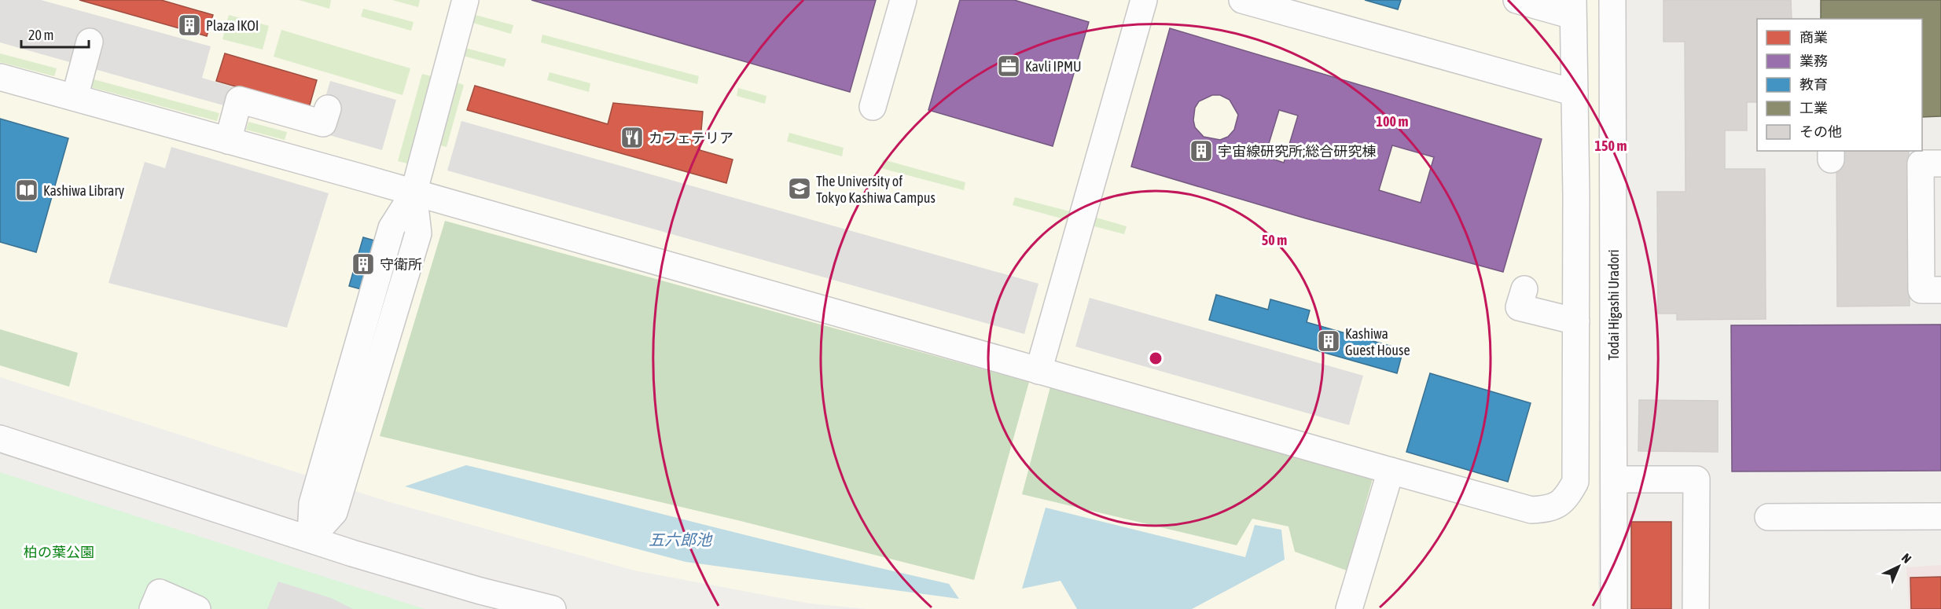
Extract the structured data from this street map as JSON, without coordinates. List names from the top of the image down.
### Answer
{
  "streets": {
    "street": ["Todai Higashi Uradori"]
  },
  "water": ["五六郎池"],
  "parks": ["柏の葉公園"],
  "places": {
    "building": [
      "Plaza IKOI",
      "宇宙線研究所;総合研究棟",
      "守衛所",
      "Kashiwa Guest House"
    ],
    "office": ["Kavli IPMU"],
    "restaurant": ["カフェテリア"],
    "school or university": ["The University of Tokyo Kashiwa Campus"],
    "library": ["Kashiwa Library"]
  },
  "legend": [
    "商業",
    "業務",
    "教育",
    "工業",
    "その他"
  ],
  "scale_bar": "20 m",
  "north": "top right",
  "rings": ["100 m", "150 m", "50 m"]
}
